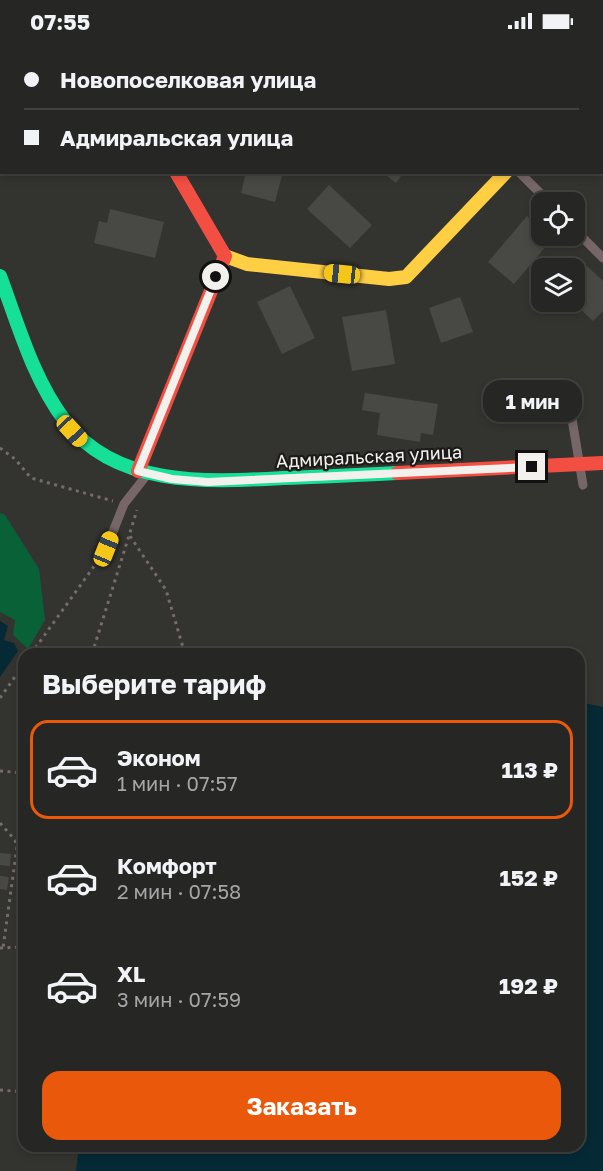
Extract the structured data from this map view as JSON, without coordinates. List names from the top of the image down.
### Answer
{
  "streets": {
    "street": ["Адмиральская улица"]
  },
  "page": {
    "status": "07:55",
    "banner": ["Новопоселковая улица", "Адмиральская улица"],
    "bubble": "1 мин",
    "heading": "Выберите тариф",
    "list": [
      {
        "name": "Эконом",
        "note": "1 мин · 07:57",
        "value": "113 ₽"
      },
      {
        "name": "Комфорт",
        "note": "2 мин · 07:58",
        "value": "152 ₽"
      },
      {
        "name": "XL",
        "note": "3 мин · 07:59",
        "value": "192 ₽"
      }
    ],
    "buttons": "Заказать"
  }
}
